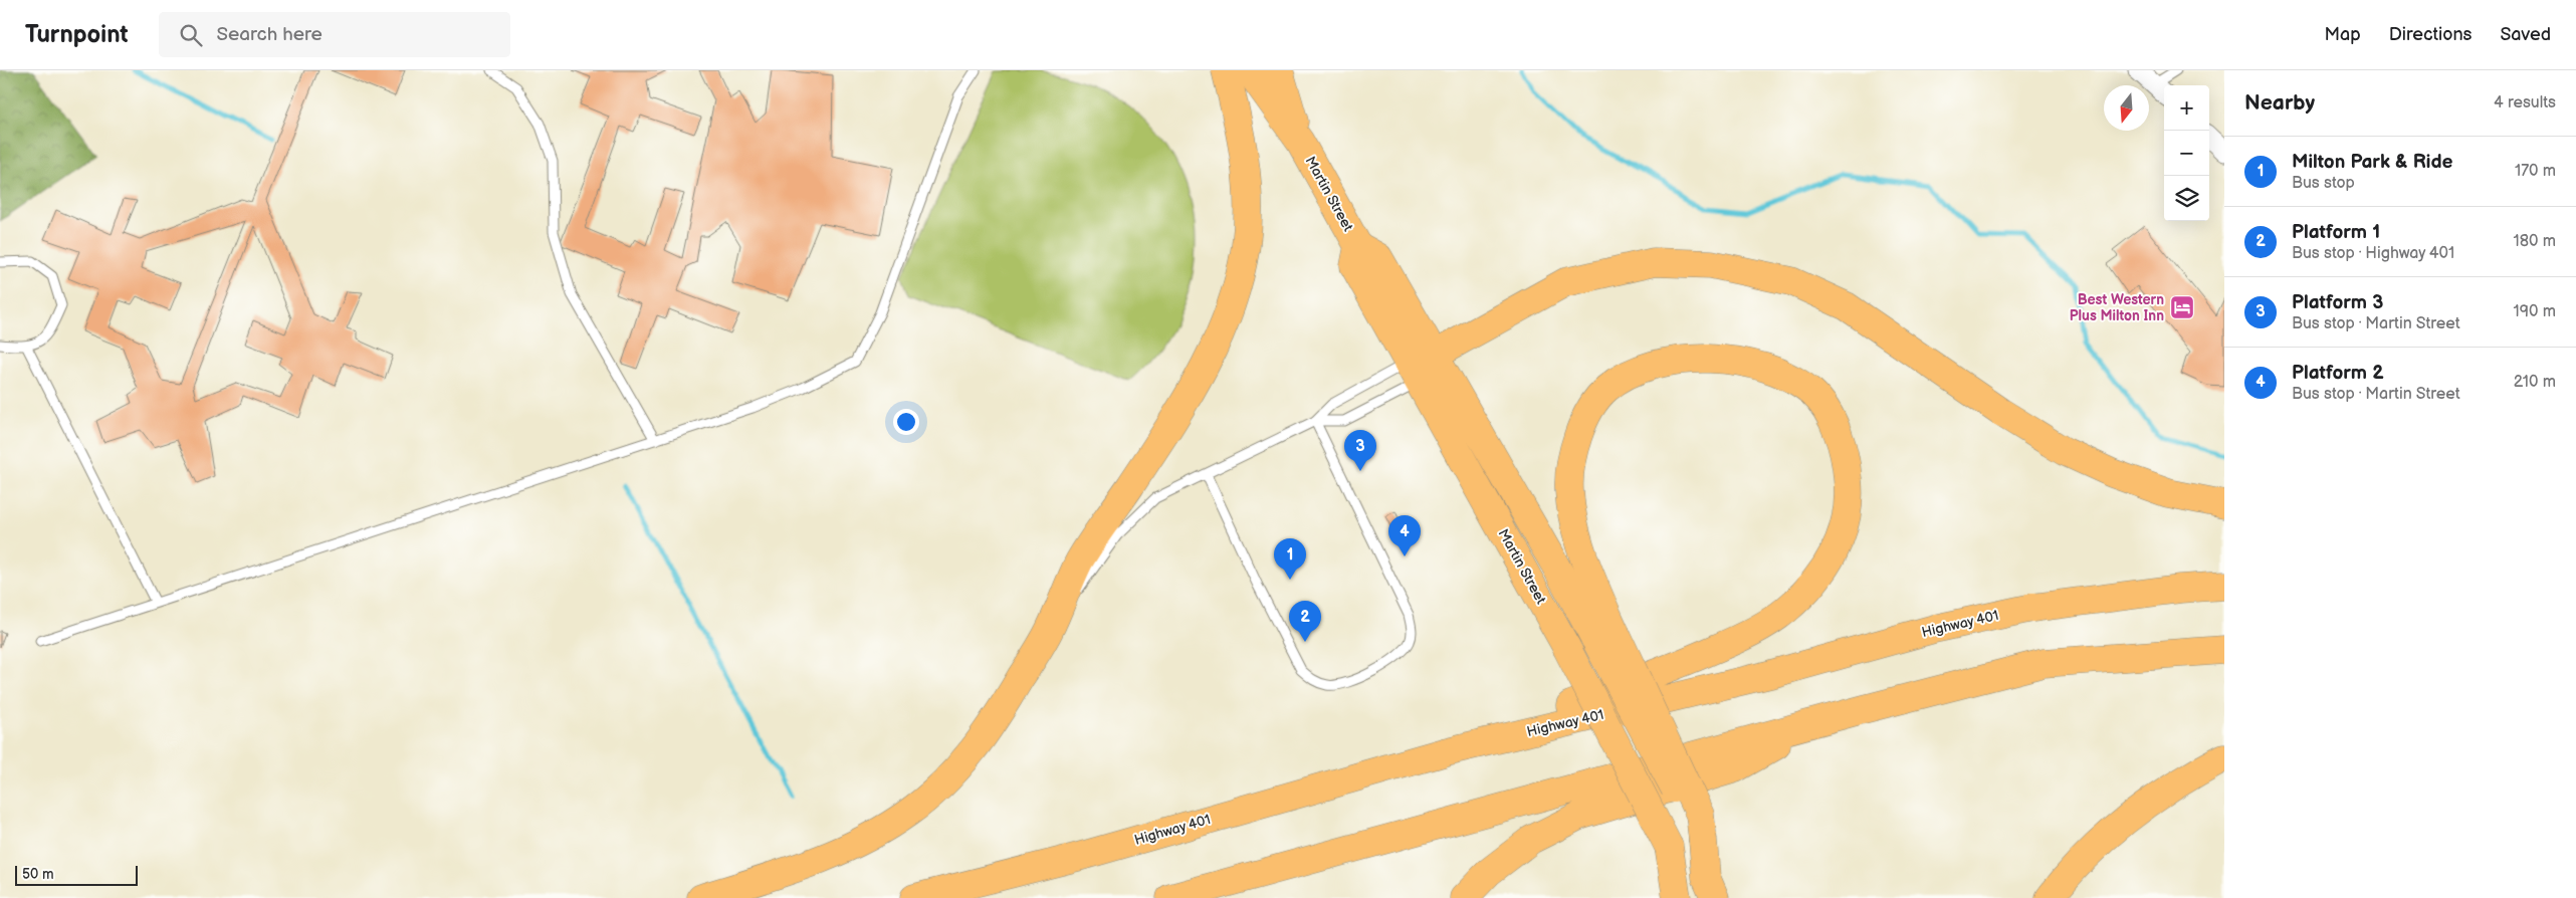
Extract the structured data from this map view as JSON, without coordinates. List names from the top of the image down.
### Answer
{
  "streets": {
    "main road": ["Martin Street", "Highway 401"]
  },
  "places": {
    "hotel": ["Best Western Plus Milton Inn"]
  },
  "scale_bar": "50 m",
  "north": "bottom",
  "page": {
    "header": "Turnpoint",
    "search": "Search here",
    "nav": ["Map", "Directions", "Saved"],
    "heading": ["Nearby", "4 results"],
    "map_buttons": ["+", "−"],
    "list": [
      {
        "mark": "1",
        "name": "Milton Park & Ride",
        "note": "Bus stop",
        "value": "170 m"
      },
      {
        "mark": "2",
        "name": "Platform 1",
        "note": "Bus stop · Highway 401",
        "value": "180 m"
      },
      {
        "mark": "3",
        "name": "Platform 3",
        "note": "Bus stop · Martin Street",
        "value": "190 m"
      },
      {
        "mark": "4",
        "name": "Platform 2",
        "note": "Bus stop · Martin Street",
        "value": "210 m"
      }
    ],
    "pins": [
      "3",
      "4",
      "1",
      "2"
    ],
    "scale": "50 m"
  }
}
